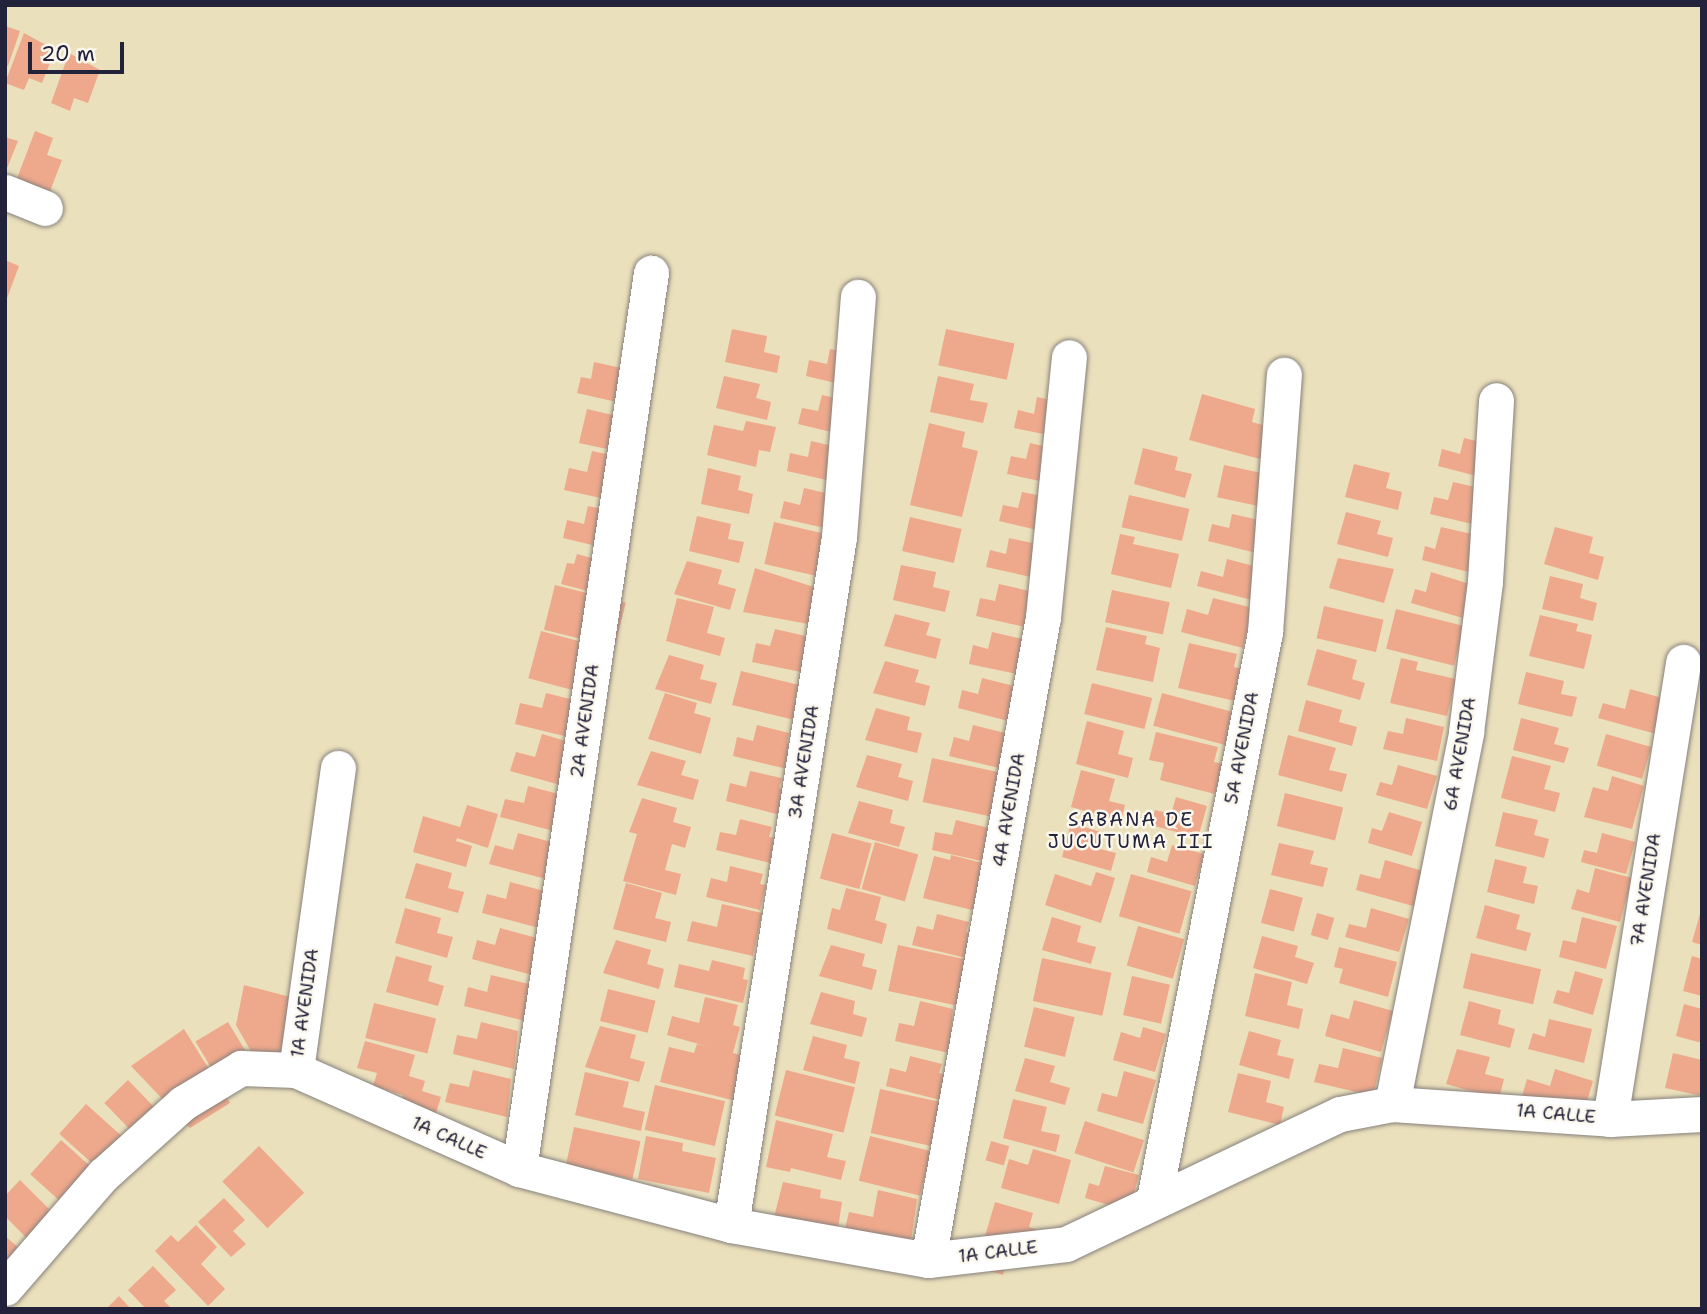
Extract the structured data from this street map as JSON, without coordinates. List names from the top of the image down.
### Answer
{
  "streets": {
    "street": [
      "2A AVENIDA",
      "5A AVENIDA",
      "6A AVENIDA",
      "3A AVENIDA",
      "4A AVENIDA",
      "7A AVENIDA",
      "1A AVENIDA",
      "1A CALLE"
    ]
  },
  "crossings": [
    ["2A AVENIDA", "1A CALLE"],
    ["5A AVENIDA", "1A CALLE"],
    ["6A AVENIDA", "1A CALLE"],
    ["3A AVENIDA", "1A CALLE"],
    ["4A AVENIDA", "1A CALLE"],
    ["7A AVENIDA", "1A CALLE"],
    ["1A AVENIDA", "1A CALLE"]
  ],
  "districts": ["SABANA DE JUCUTUMA III"],
  "scale_bar": "20 m"
}
